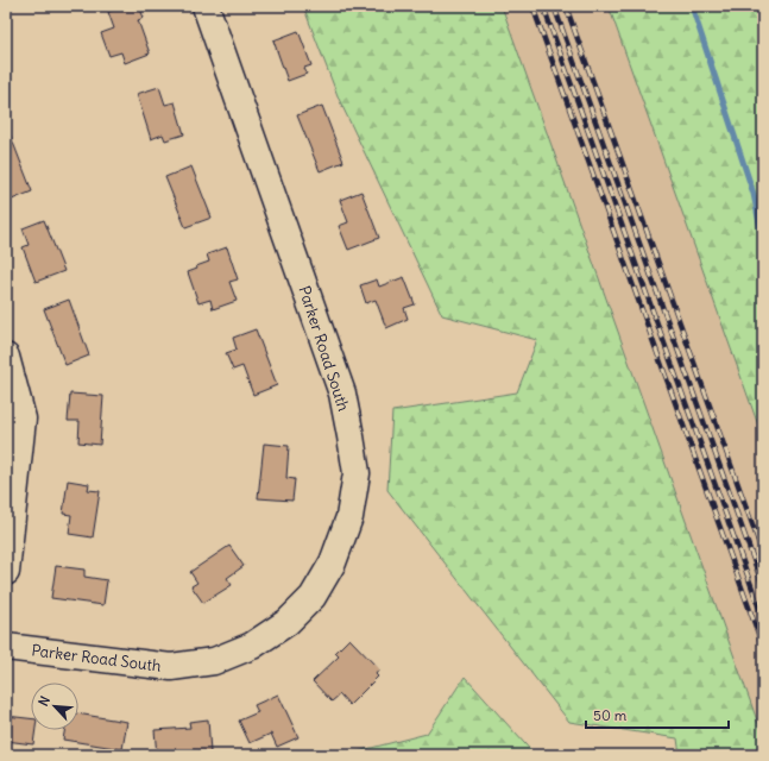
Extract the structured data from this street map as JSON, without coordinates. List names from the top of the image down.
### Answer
{
  "streets": {
    "street": ["Parker Road South"]
  },
  "scale_bar": "50 m",
  "north": "top left"
}
